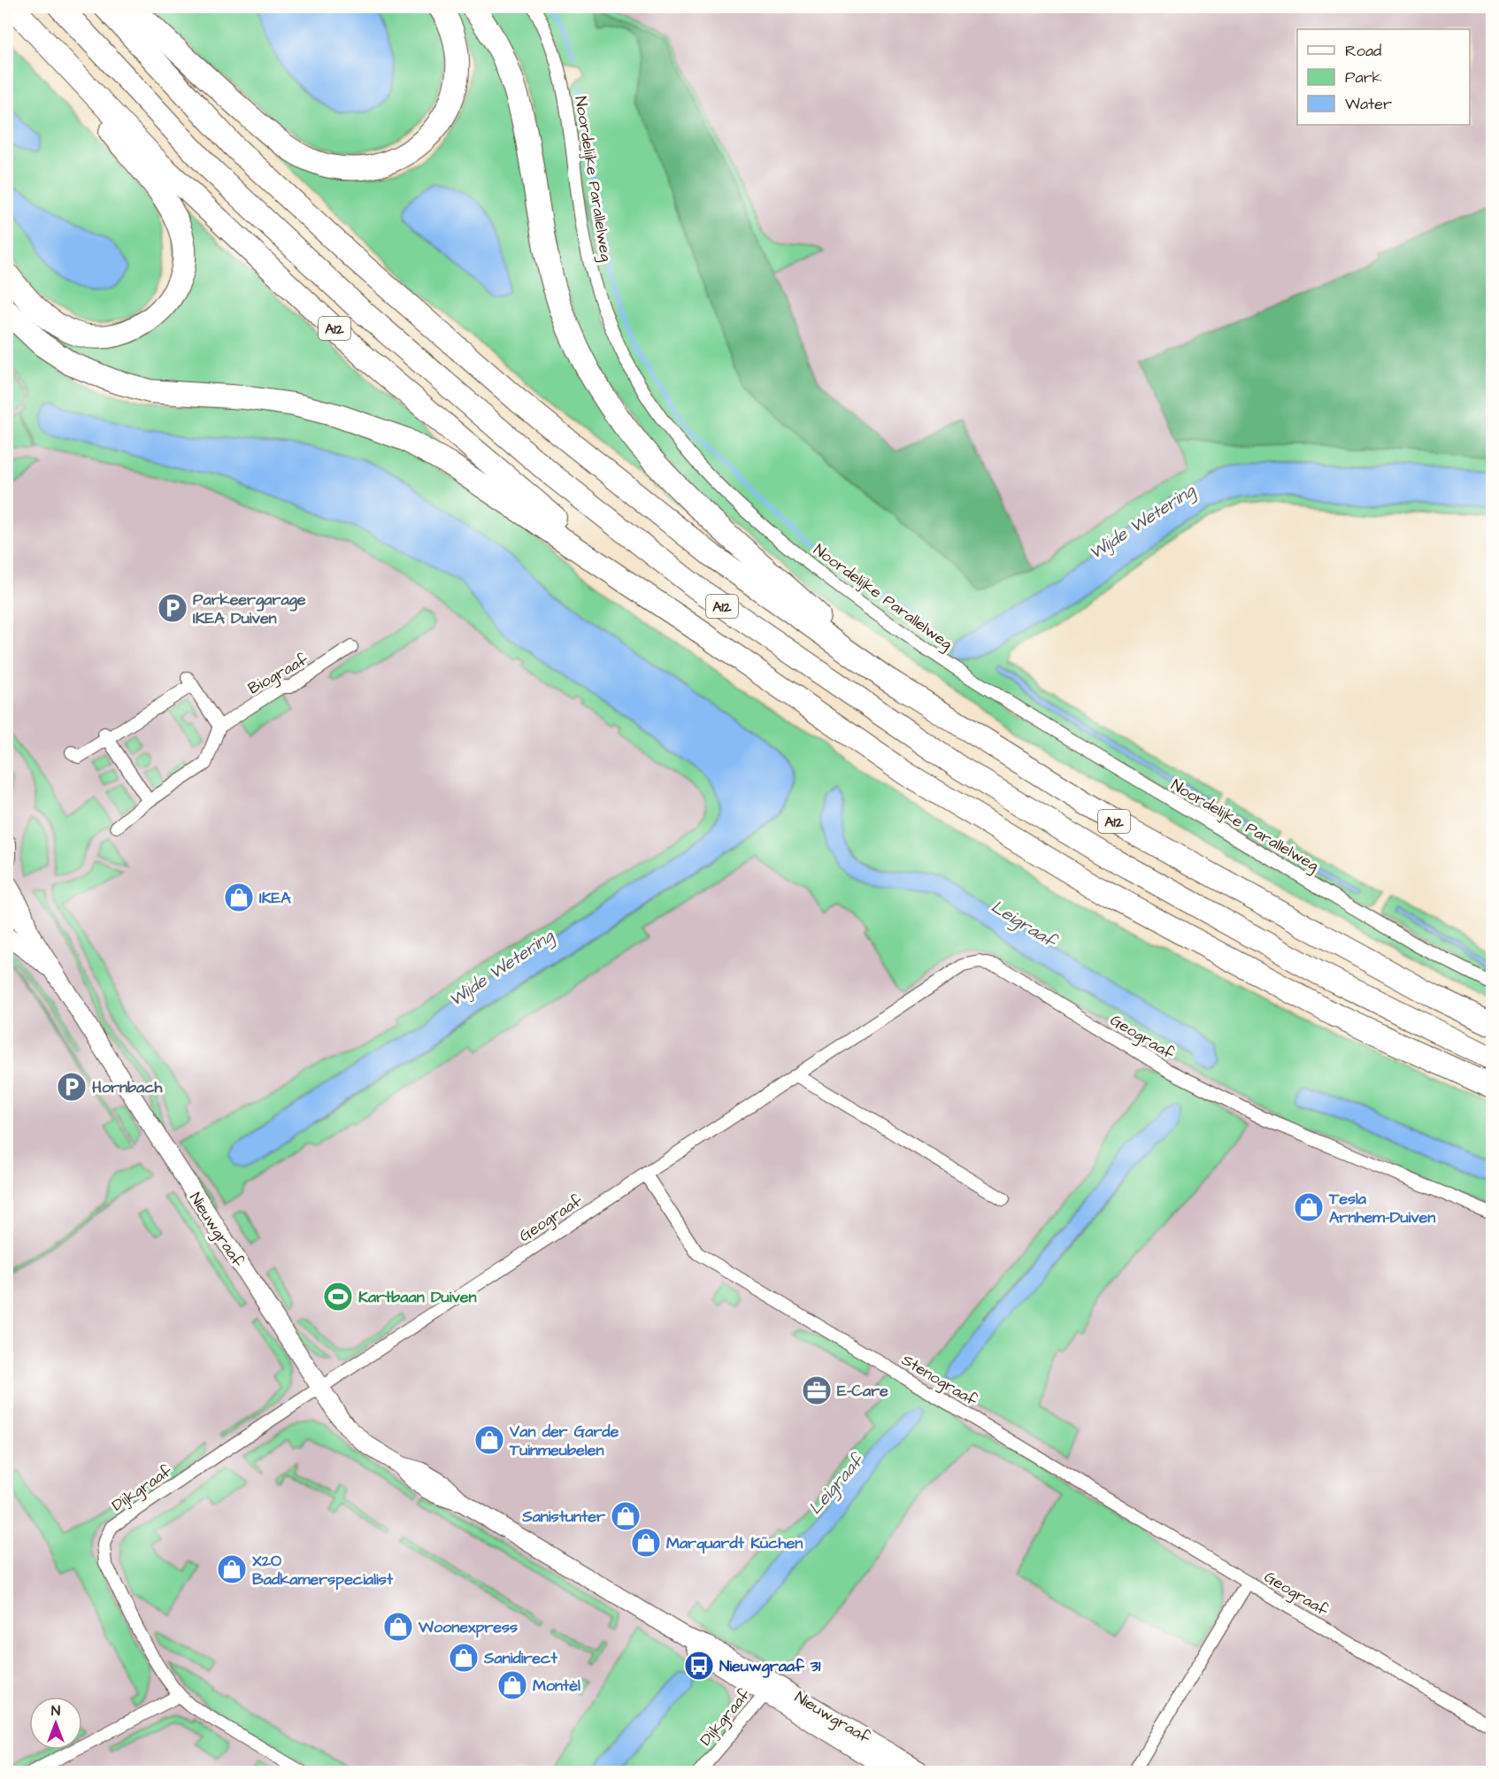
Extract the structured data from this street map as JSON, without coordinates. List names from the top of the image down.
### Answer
{
  "streets": {
    "highway": ["A12"],
    "street": [
      "Noordelijke Parallelweg",
      "Biograaf",
      "Geograaf",
      "Nieuwgraaf",
      "Stenograaf",
      "Dijkgraaf"
    ]
  },
  "crossings": [
    ["Geograaf", "Nieuwgraaf"],
    ["Geograaf", "Stenograaf"],
    ["Geograaf", "Dijkgraaf"],
    ["Nieuwgraaf", "Dijkgraaf"]
  ],
  "water": ["Wijde Wetering", "Leigraaf"],
  "places": {
    "parking": ["Parkeergarage IKEA Duiven", "Hornbach"],
    "shop": [
      "IKEA",
      "Tesla Arnhem-Duiven",
      "Van der Garde Tuinmeubelen",
      "Sanistunter",
      "Marquardt Küchen",
      "X2O Badkamerspecialist",
      "Woonexpress",
      "Sanidirect",
      "Montèl"
    ],
    "sports": ["Kartbaan Duiven"],
    "office": ["E-Care"],
    "bus stop": ["Nieuwgraaf 31"]
  },
  "legend": ["Road", "Park", "Water"],
  "north": "top"
}
